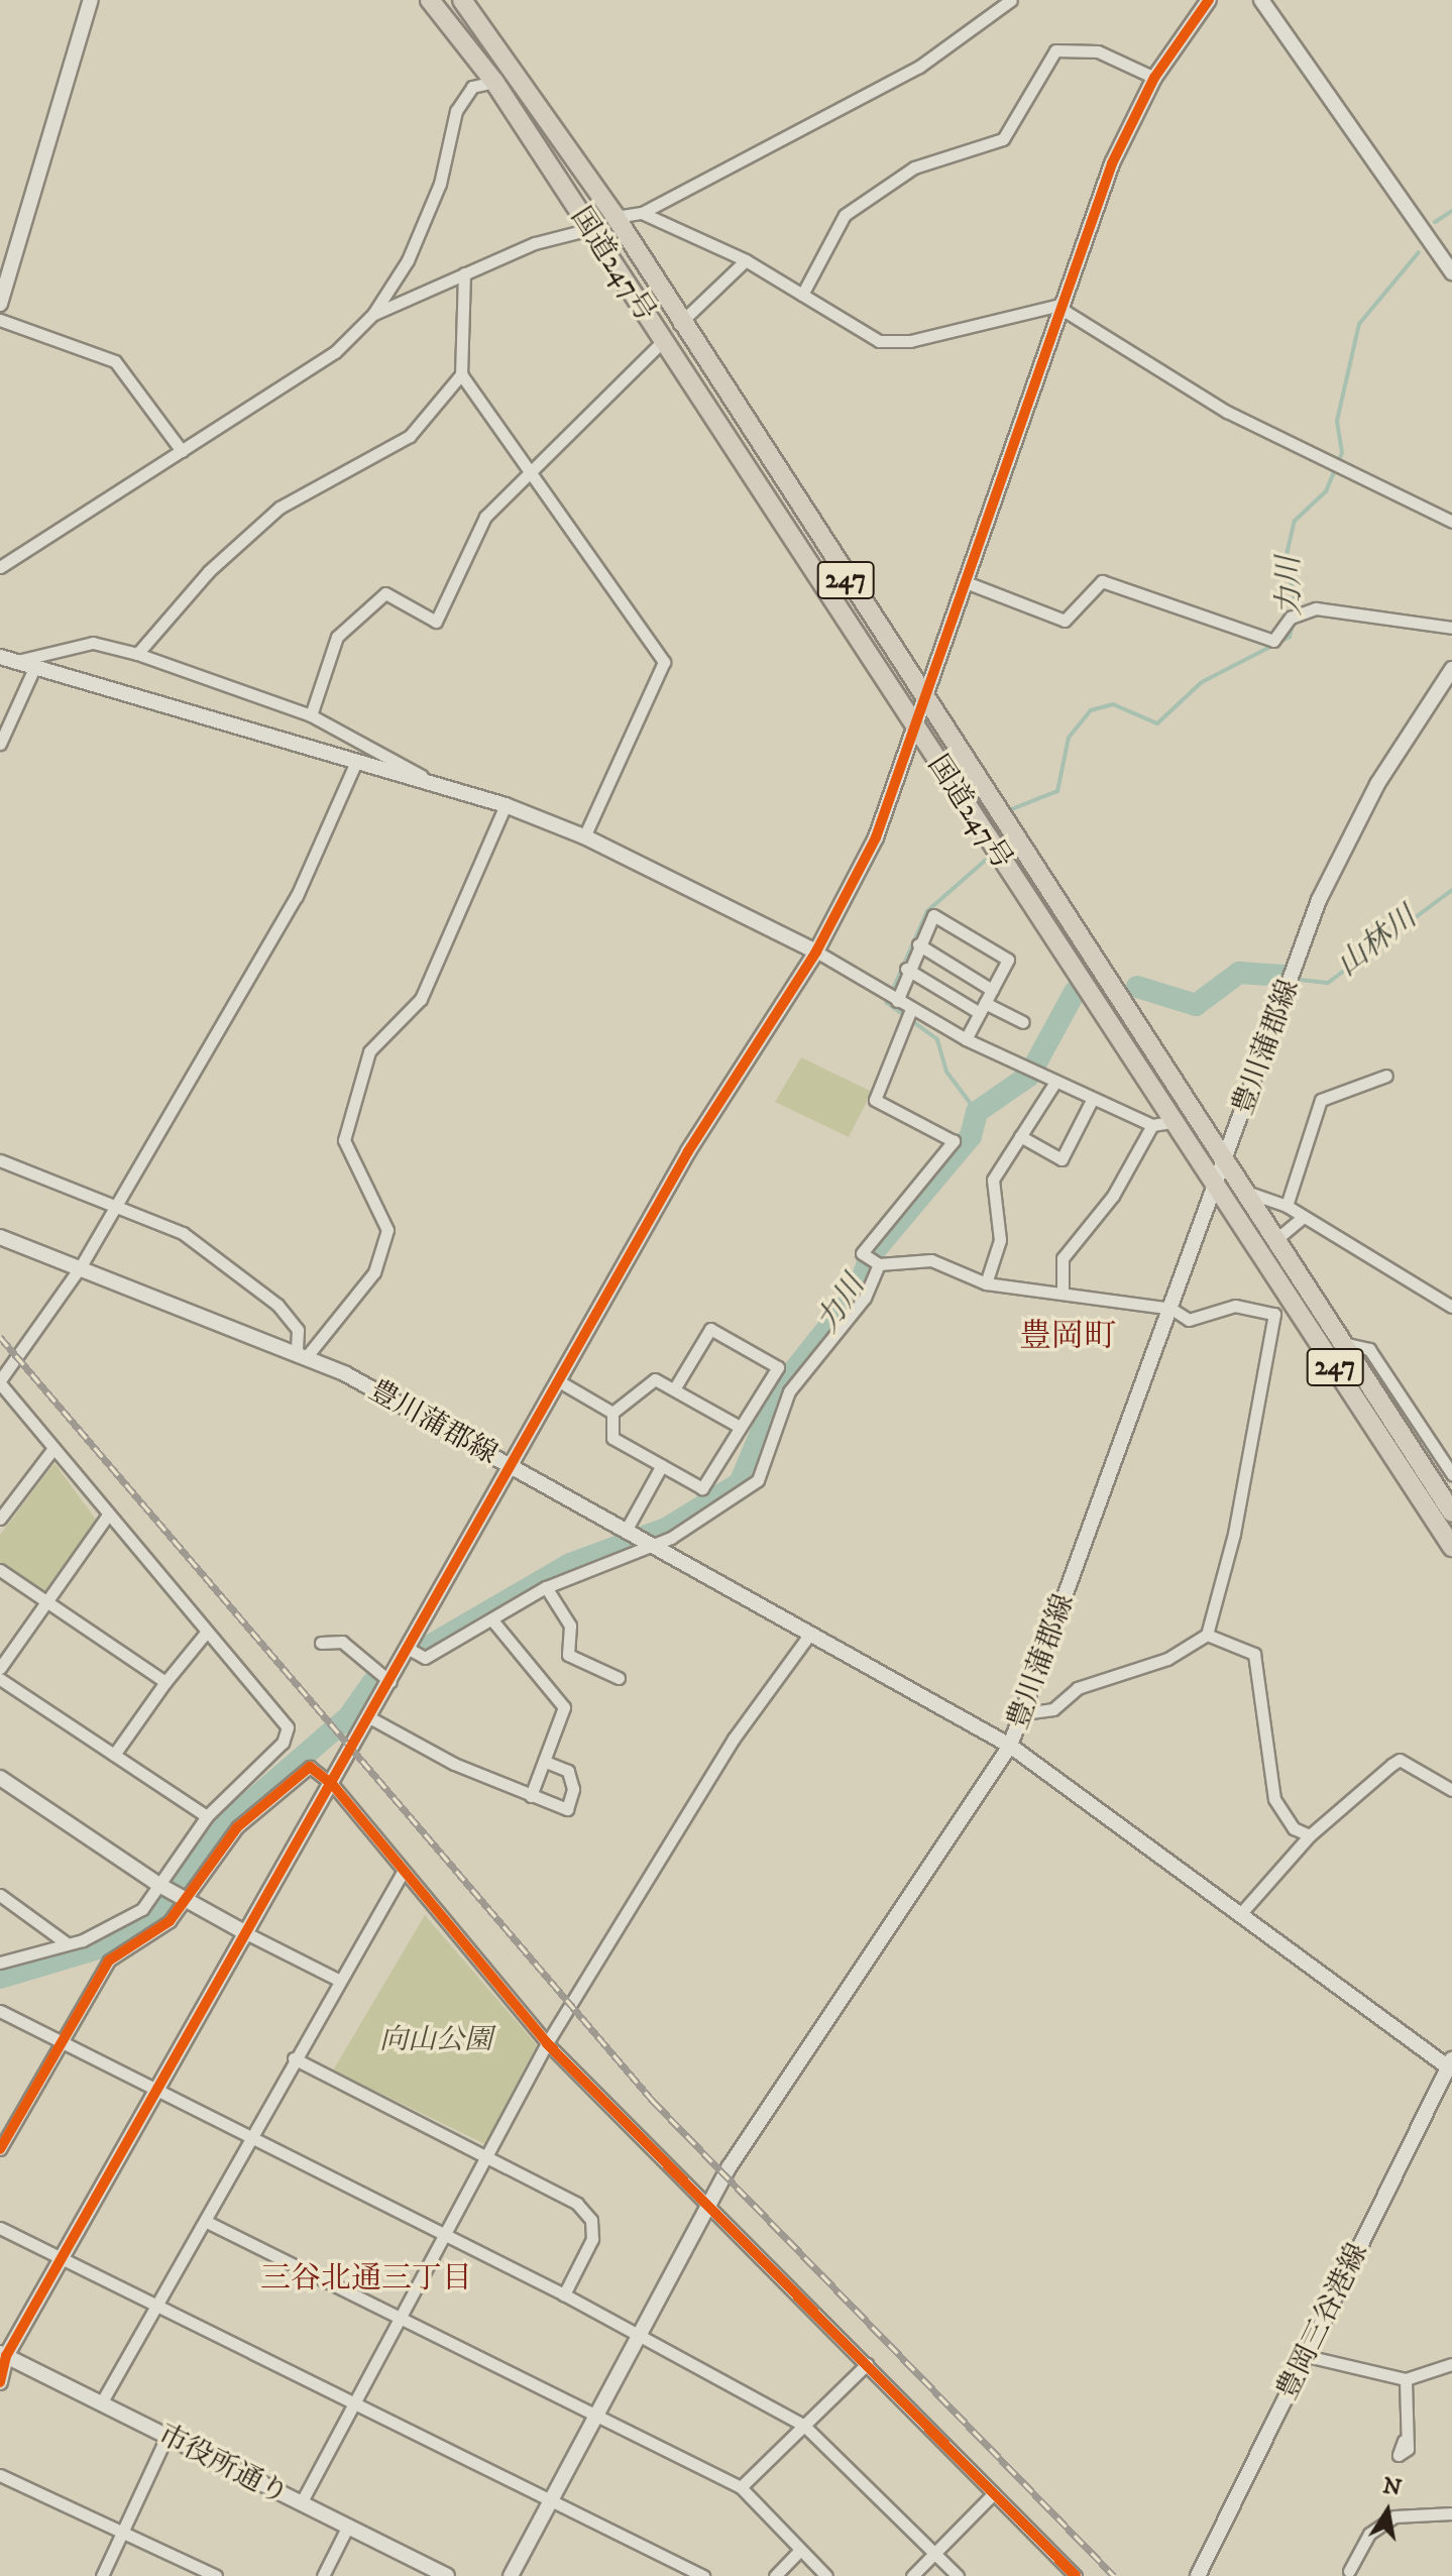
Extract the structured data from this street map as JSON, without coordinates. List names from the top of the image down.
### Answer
{
  "streets": {
    "highway": ["国道247号", "247"],
    "street": ["豊川蒲郡線", "豊岡三谷港線", "市役所通り"]
  },
  "crossings": [
    ["国道247号", "豊川蒲郡線"],
    ["豊川蒲郡線", "豊岡三谷港線"]
  ],
  "districts": ["豊岡町", "三谷北通三丁目"],
  "water": ["力川", "山林川"],
  "parks": ["向山公園"],
  "north": "top"
}
